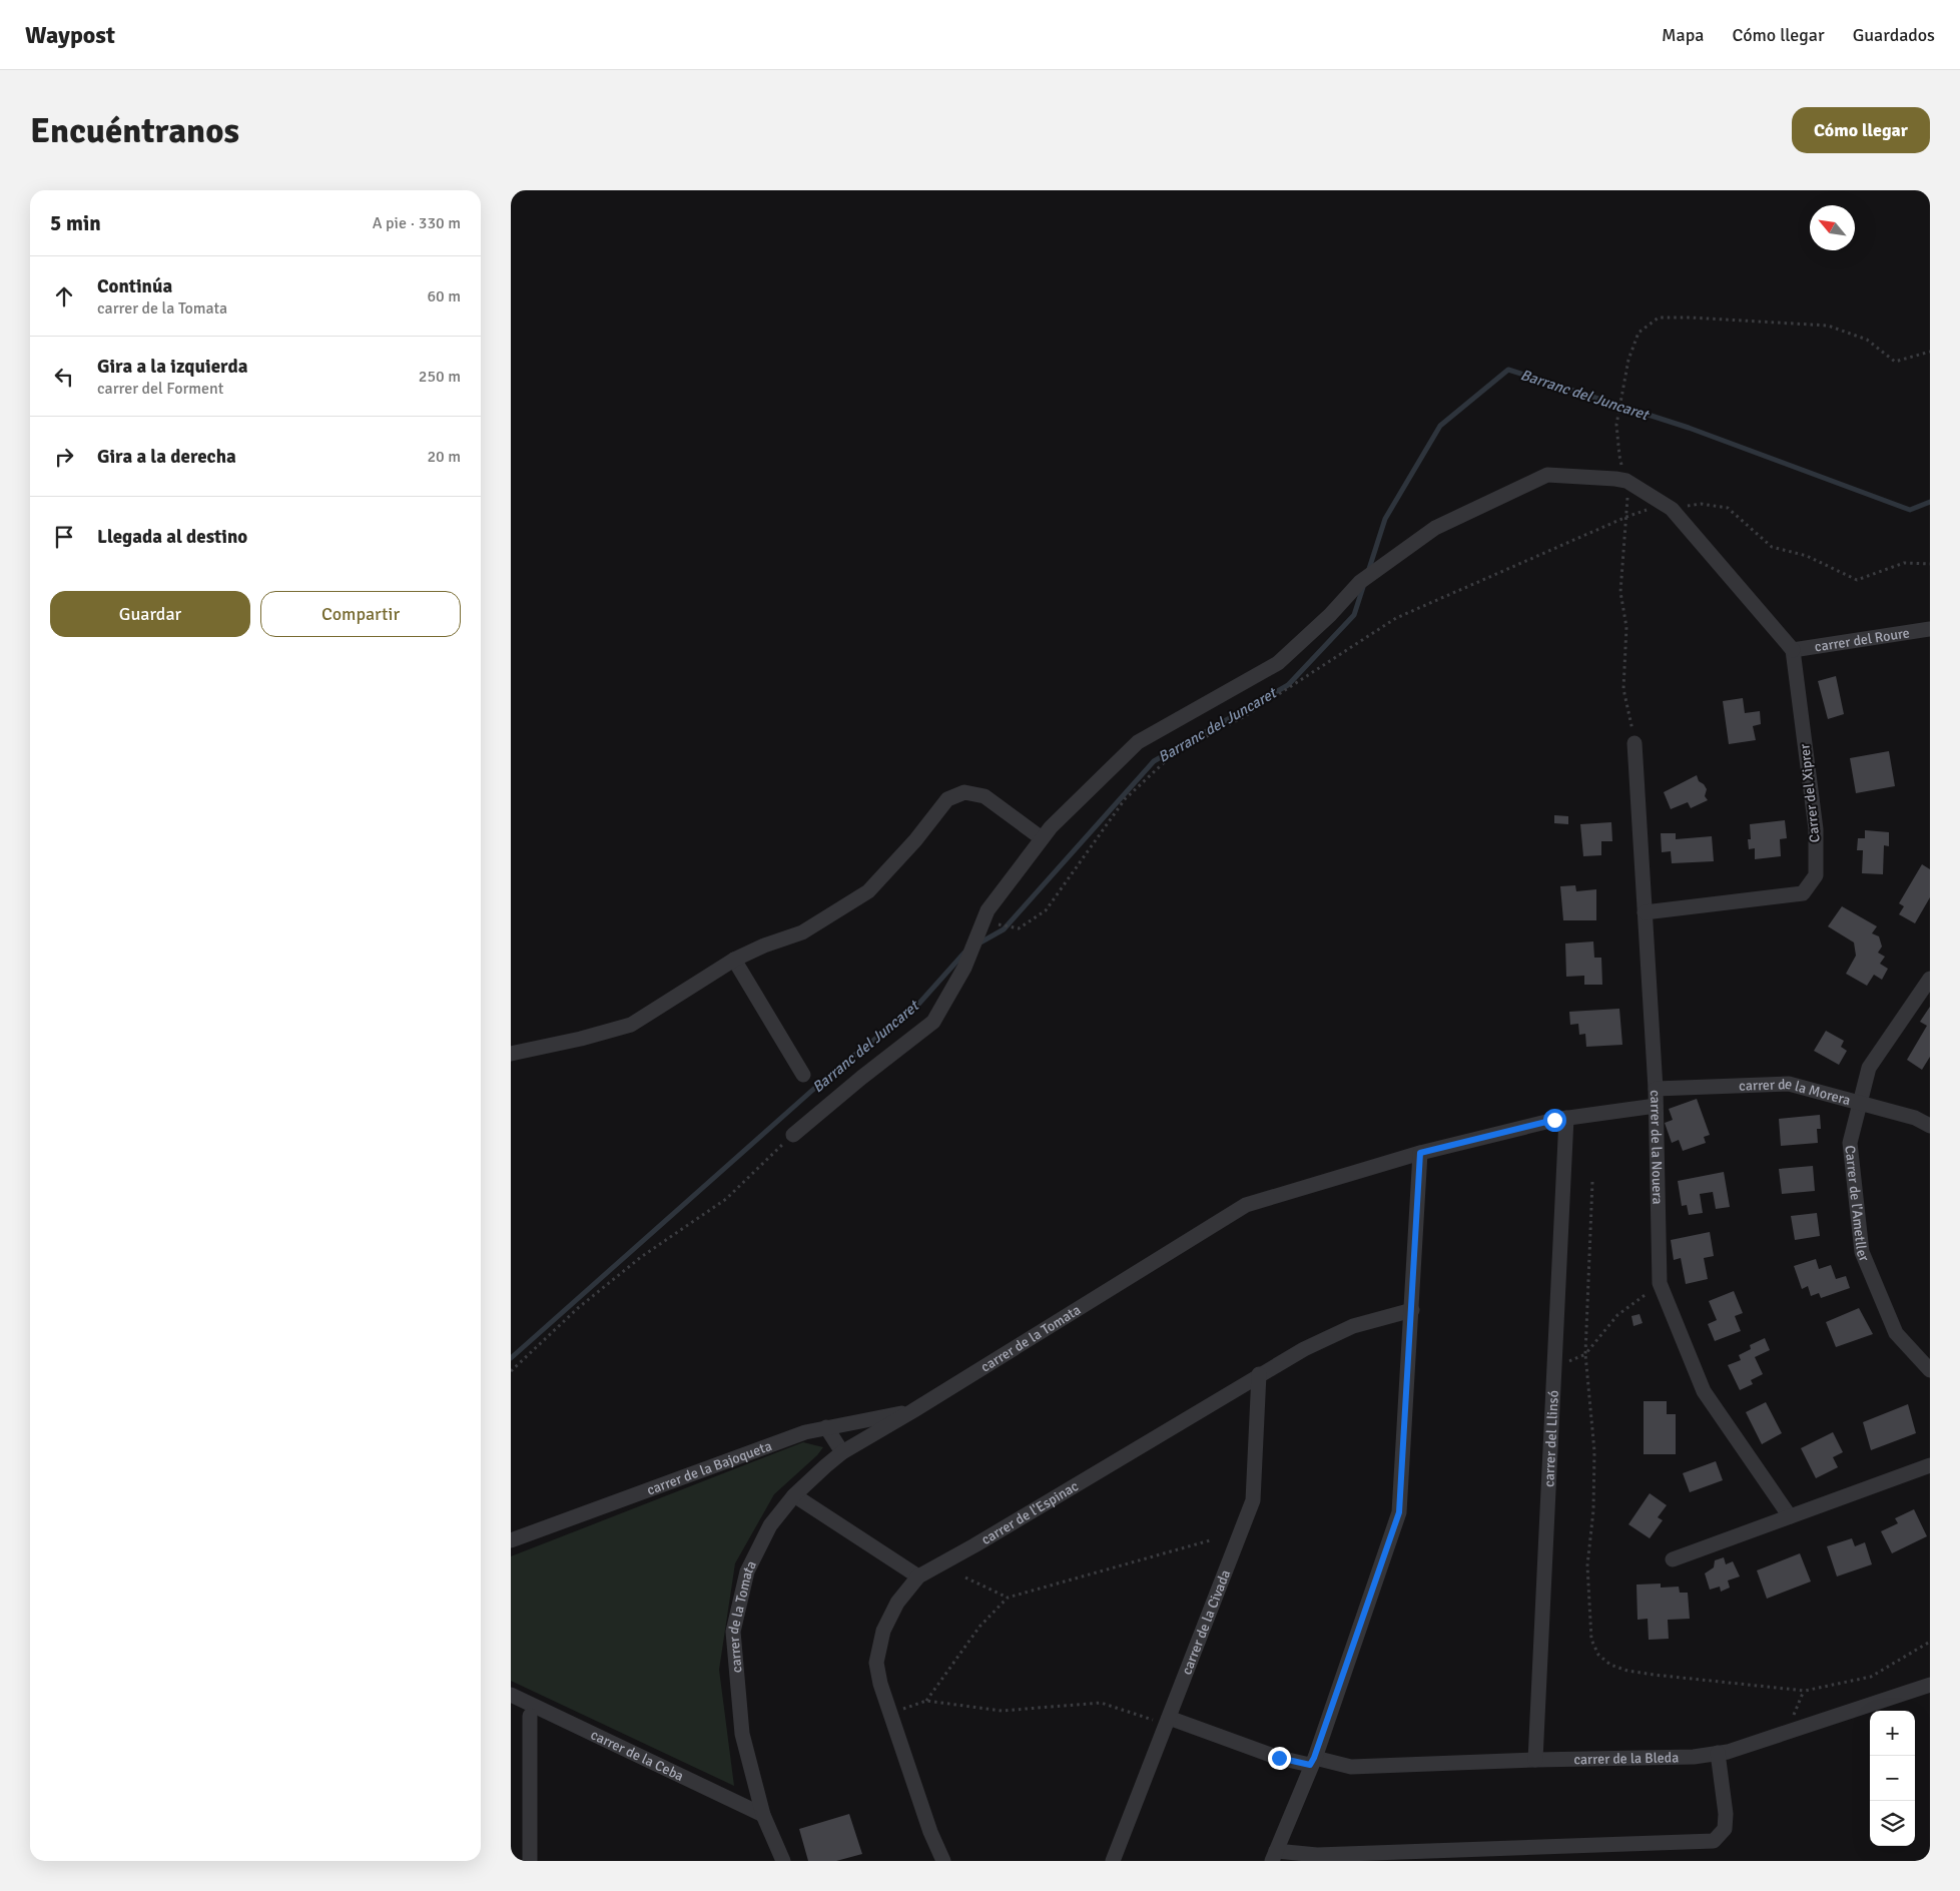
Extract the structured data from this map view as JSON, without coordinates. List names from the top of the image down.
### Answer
{
  "streets": {
    "street": [
      "carrer del Roure",
      "Carrer del Xiprer",
      "carrer de la Morera",
      "carrer de la Nouera",
      "Carrer de l'Ametller",
      "carrer de la Tomata",
      "carrer del Llinsó",
      "carrer de la Bajoqueta",
      "carrer de l'Espinac",
      "carrer de la Civada",
      "carrer de la Ceba",
      "carrer de la Bleda"
    ]
  },
  "crossings": [
    ["carrer del Roure", "Carrer del Xiprer"],
    ["Carrer del Xiprer", "carrer de la Nouera"],
    ["carrer de la Morera", "carrer de la Nouera"],
    ["carrer de la Morera", "Carrer de l'Ametller"],
    ["carrer de la Nouera", "carrer de la Tomata"],
    ["carrer de la Tomata", "carrer del Llinsó"],
    ["carrer de la Tomata", "carrer de la Bajoqueta"],
    ["carrer de la Tomata", "carrer de la Ceba"],
    ["carrer del Llinsó", "carrer de la Bleda"],
    ["carrer de l'Espinac", "carrer de la Civada"],
    ["carrer de la Civada", "carrer de la Bleda"]
  ],
  "water": ["Barranc del Juncaret"],
  "north": "top left",
  "page": {
    "header": "Waypost",
    "nav": ["Mapa", "Cómo llegar", "Guardados"],
    "buttons": [
      "Cómo llegar",
      ["Guardar", "Compartir"]
    ],
    "title": "Encuéntranos",
    "heading": ["5 min", "A pie · 330 m"],
    "list": [
      ["Continúa", "carrer de la Tomata", "60 m"],
      ["Gira a la izquierda", "carrer del Forment", "250 m"],
      ["Gira a la derecha", "20 m"],
      "Llegada al destino"
    ],
    "map_buttons": ["+", "−"]
  }
}
